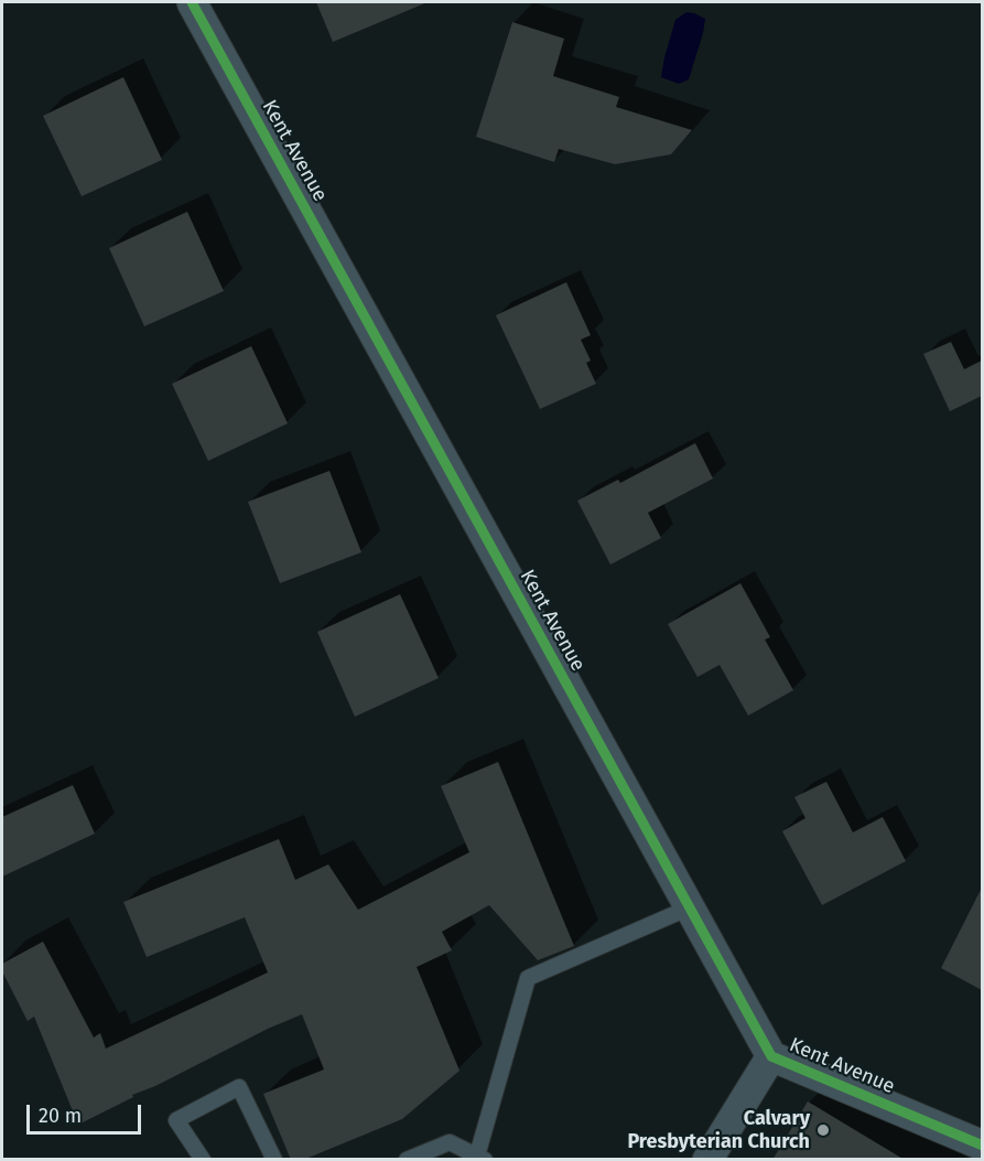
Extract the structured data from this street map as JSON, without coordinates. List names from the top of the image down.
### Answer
{
  "streets": {
    "street": ["Kent Avenue"]
  },
  "places": ["Calvary Presbyterian Church"],
  "scale_bar": "20 m"
}
